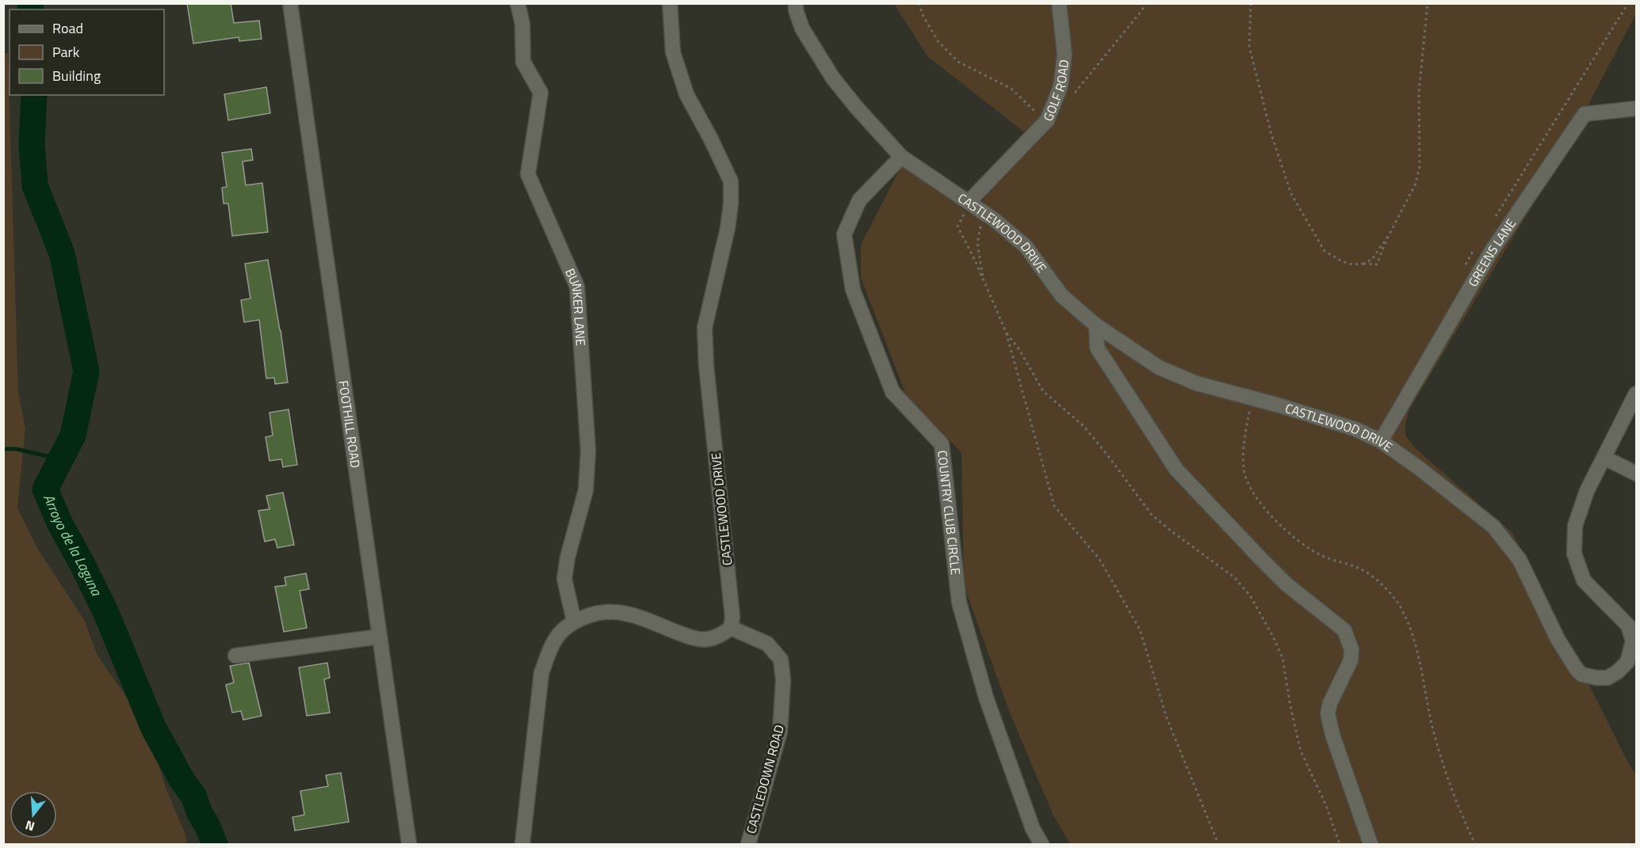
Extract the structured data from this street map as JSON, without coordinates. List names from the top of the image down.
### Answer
{
  "streets": {
    "street": [
      "GOLF ROAD",
      "CASTLEWOOD DRIVE",
      "GREENS LANE",
      "BUNKER LANE",
      "FOOTHILL ROAD",
      "COUNTRY CLUB CIRCLE",
      "CASTLEDOWN ROAD"
    ]
  },
  "crossings": [
    ["GOLF ROAD", "CASTLEWOOD DRIVE"],
    ["CASTLEWOOD DRIVE", "GREENS LANE"],
    ["CASTLEWOOD DRIVE", "COUNTRY CLUB CIRCLE"],
    ["CASTLEWOOD DRIVE", "CASTLEDOWN ROAD"]
  ],
  "water": ["Arroyo de la Laguna"],
  "legend": ["Road", "Park", "Building"],
  "north": "bottom"
}
